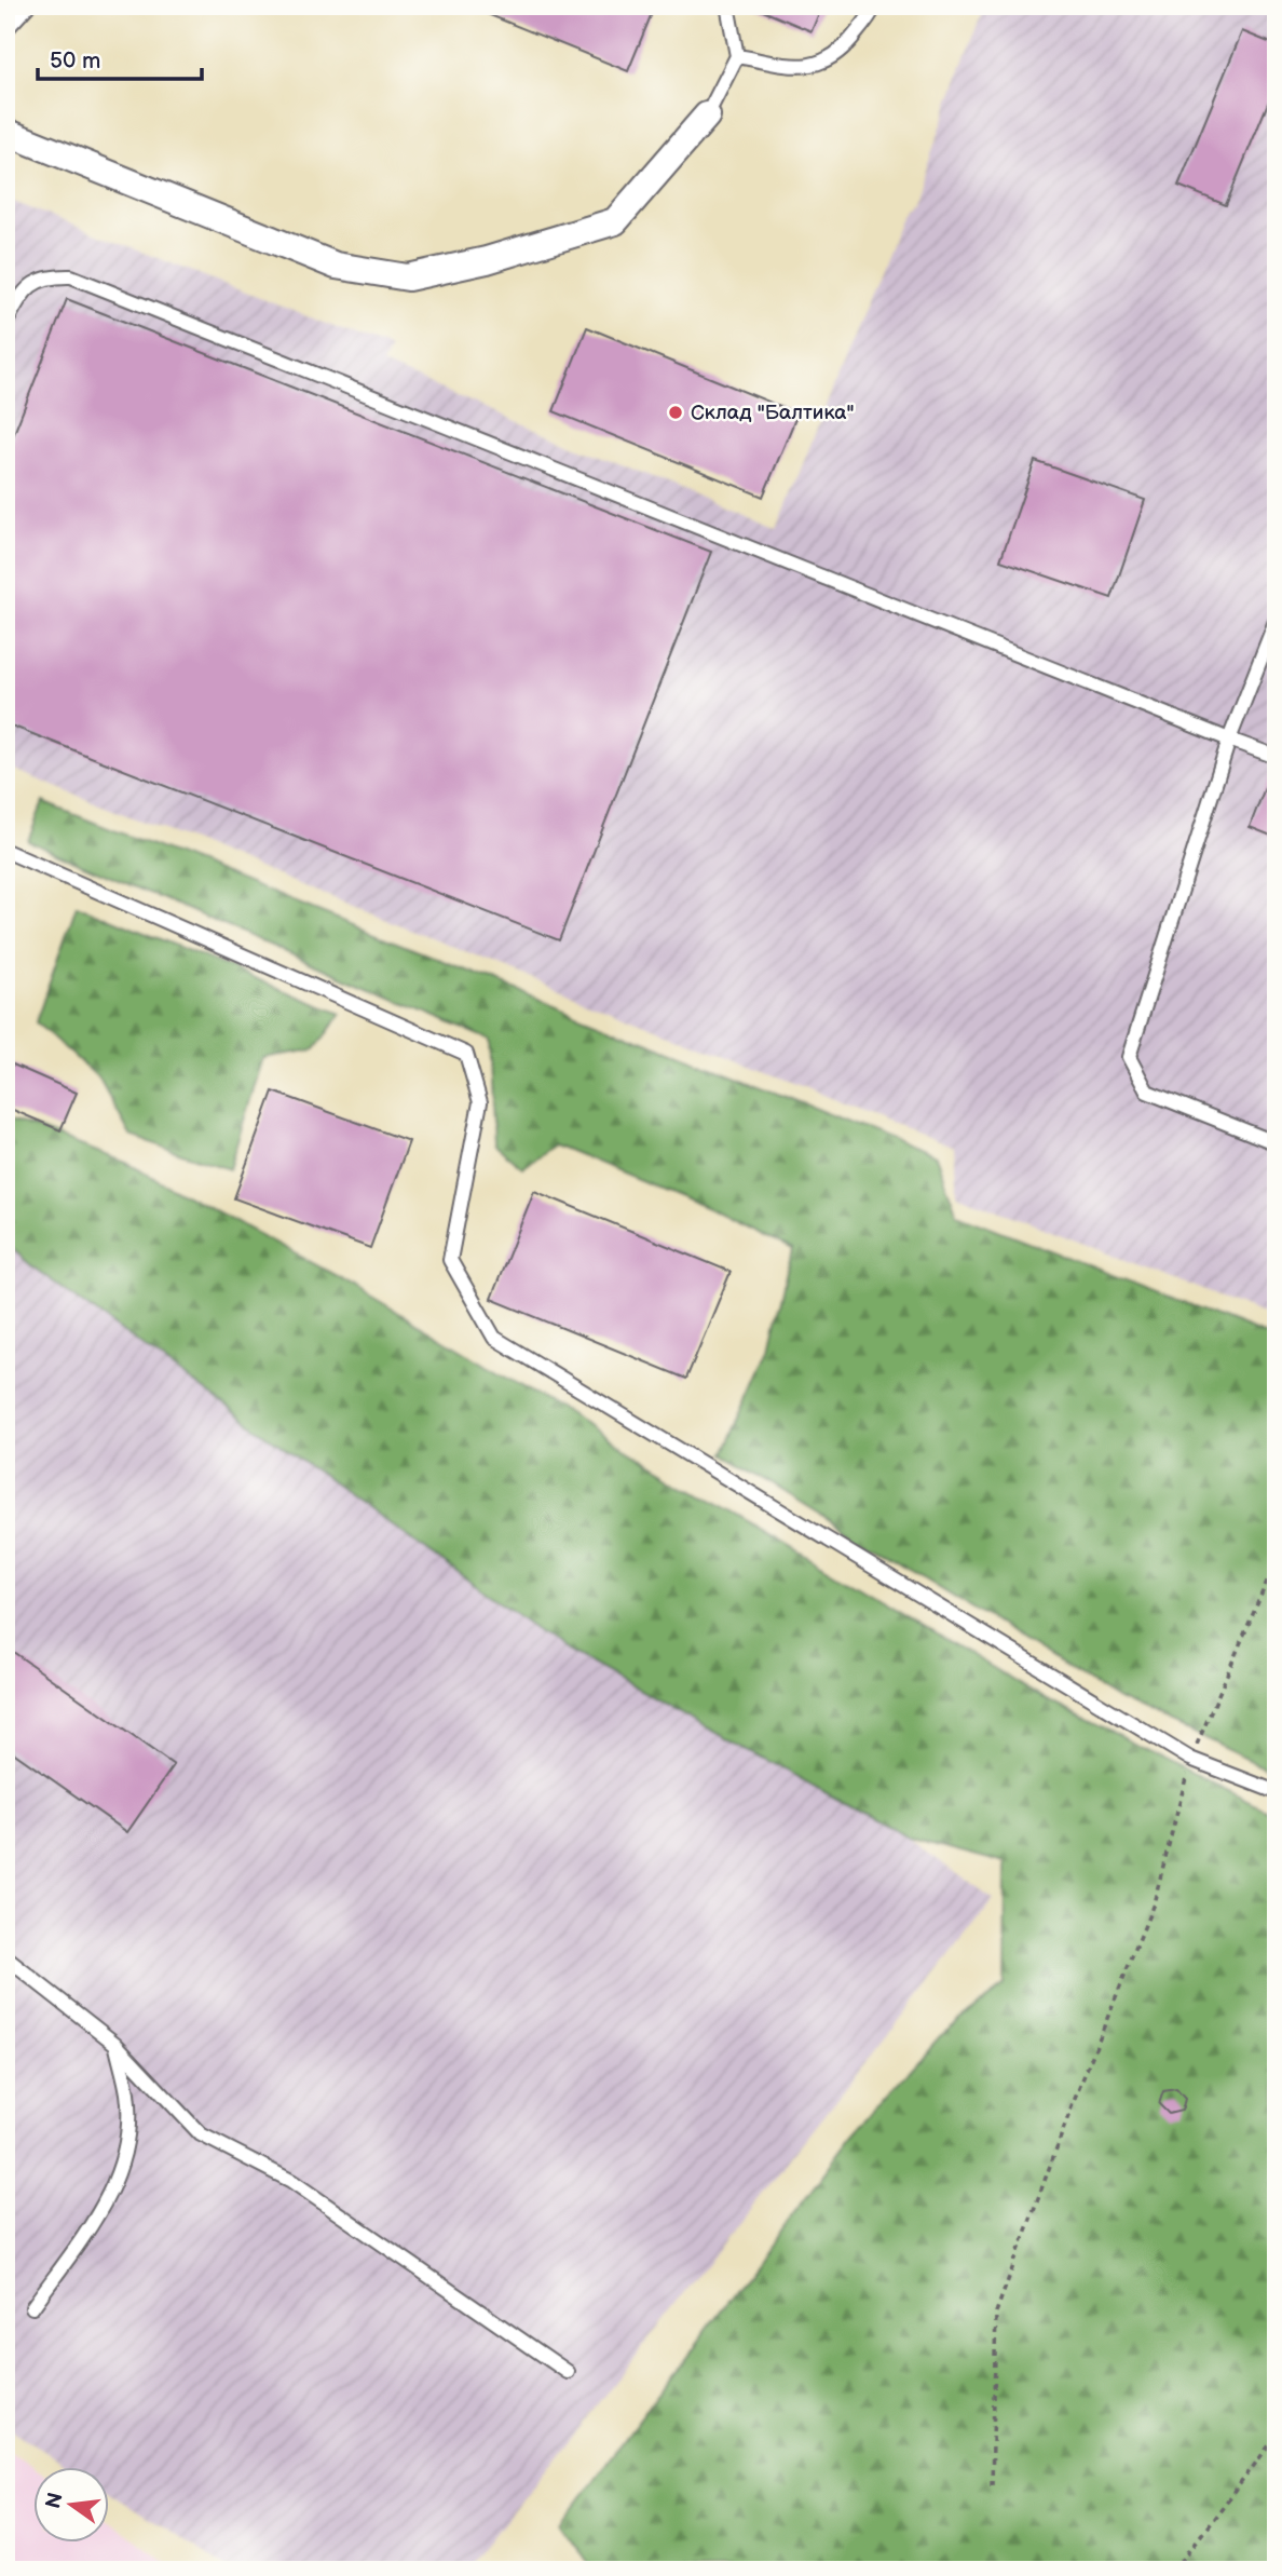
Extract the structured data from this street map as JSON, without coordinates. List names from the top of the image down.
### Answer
{
  "places": ["Склад \"Балтика\""],
  "scale_bar": "50 m",
  "north": "left"
}
